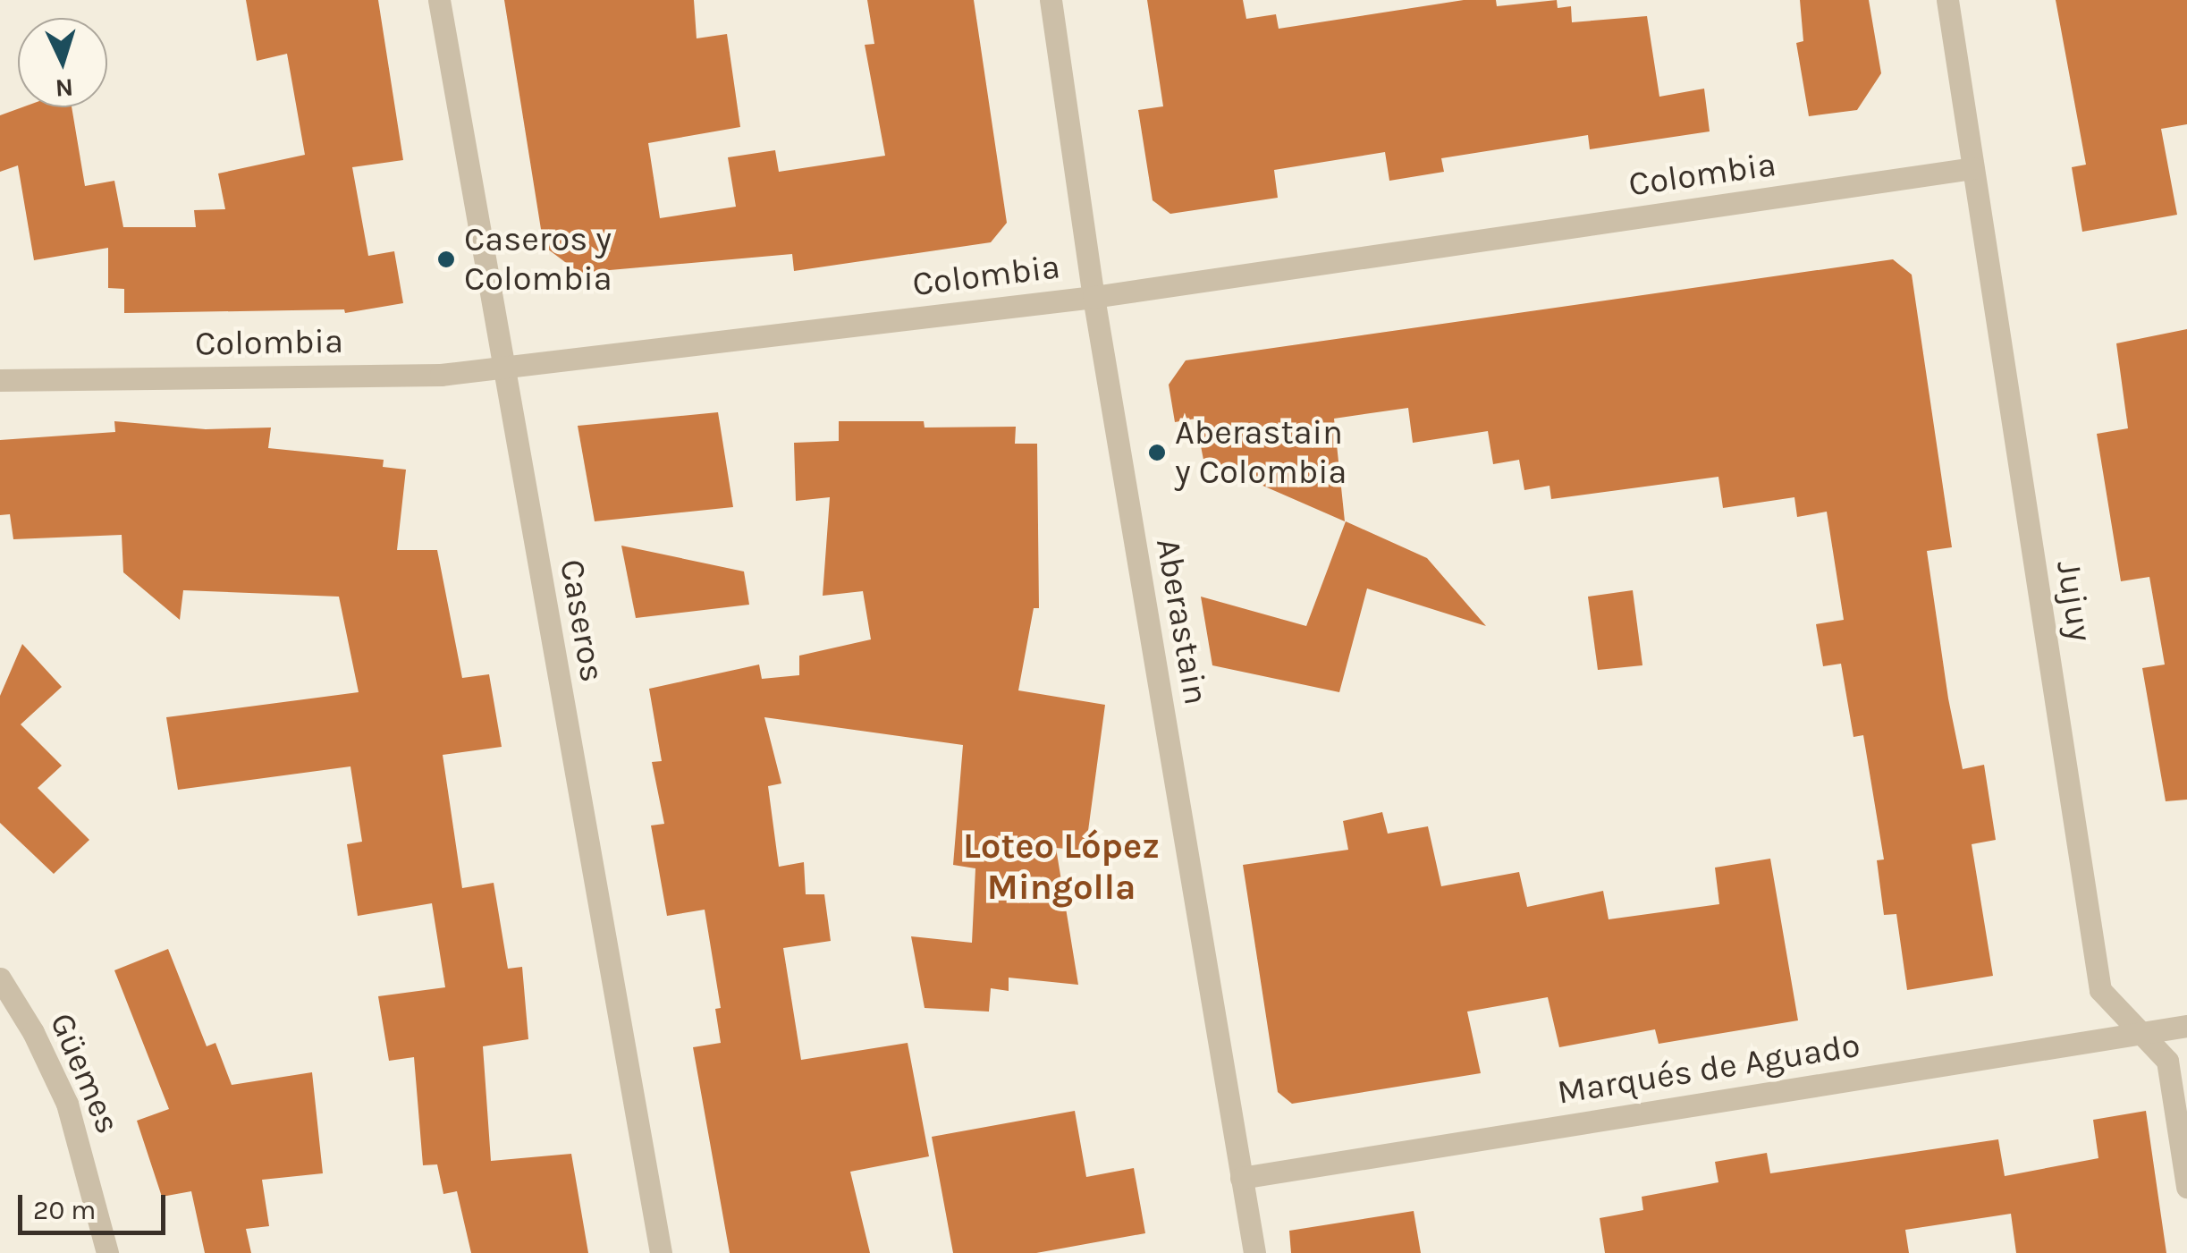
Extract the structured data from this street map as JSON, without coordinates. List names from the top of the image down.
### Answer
{
  "streets": {
    "street": [
      "Colombia",
      "Jujuy",
      "Caseros",
      "Aberastain",
      "Marqués de Aguado",
      "Güemes"
    ]
  },
  "crossings": [
    ["Colombia", "Jujuy"],
    ["Colombia", "Caseros"],
    ["Colombia", "Aberastain"],
    ["Jujuy", "Marqués de Aguado"],
    ["Aberastain", "Marqués de Aguado"]
  ],
  "districts": ["Loteo López Mingolla"],
  "places": ["Caseros y Colombia", "Aberastain y Colombia"],
  "scale_bar": "20 m",
  "north": "bottom"
}
